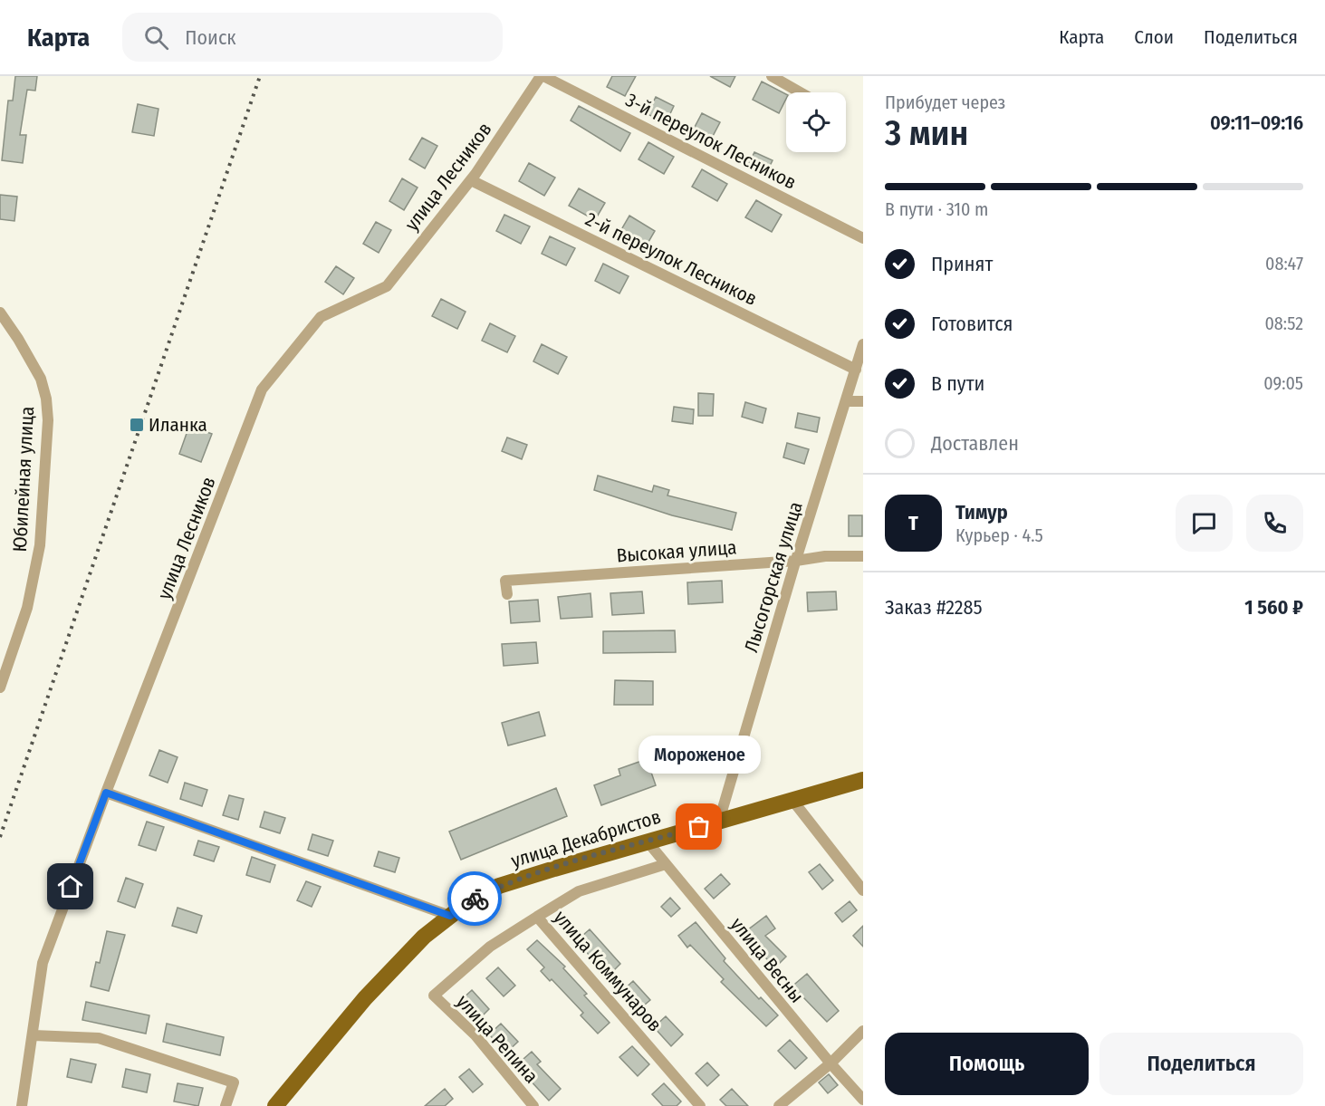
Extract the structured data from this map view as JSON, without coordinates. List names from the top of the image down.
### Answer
{
  "streets": {
    "main road": ["улица Декабристов"],
    "street": [
      "3-й переулок Лесников",
      "улица Лесников",
      "2-й переулок Лесников",
      "Юбилейная улица",
      "Высокая улица",
      "Лысогорская улица",
      "улица Весны",
      "улица Коммунаров",
      "улица Репина"
    ]
  },
  "crossings": [
    ["3-й переулок Лесников", "улица Лесников"],
    ["улица Лесников", "2-й переулок Лесников"],
    ["2-й переулок Лесников", "Лысогорская улица"],
    ["Высокая улица", "Лысогорская улица"],
    ["Лысогорская улица", "улица Декабристов"],
    ["улица Декабристов", "улица Весны"],
    ["улица Весны", "улица Коммунаров"],
    ["улица Коммунаров", "улица Репина"]
  ],
  "places": {
    "transit": ["Иланка"],
    "other": ["Мороженое"]
  },
  "page": {
    "header": "Карта",
    "search": "Поиск",
    "nav": ["Карта", "Слои", "Поделиться"],
    "heading": ["3 мин", "Прибудет через", "09:11–09:16"],
    "panel": [
      "Тимур",
      "Курьер · 4.5",
      "Заказ #2285",
      "1 560 ₽"
    ],
    "bar": "В пути · 310 m",
    "list": [
      ["Принят", "08:47"],
      ["Готовится", "08:52"],
      ["В пути", "09:05"],
      "Доставлен"
    ],
    "round": "Т",
    "bubble": "Мороженое",
    "buttons": ["Помощь", "Поделиться"]
  }
}
